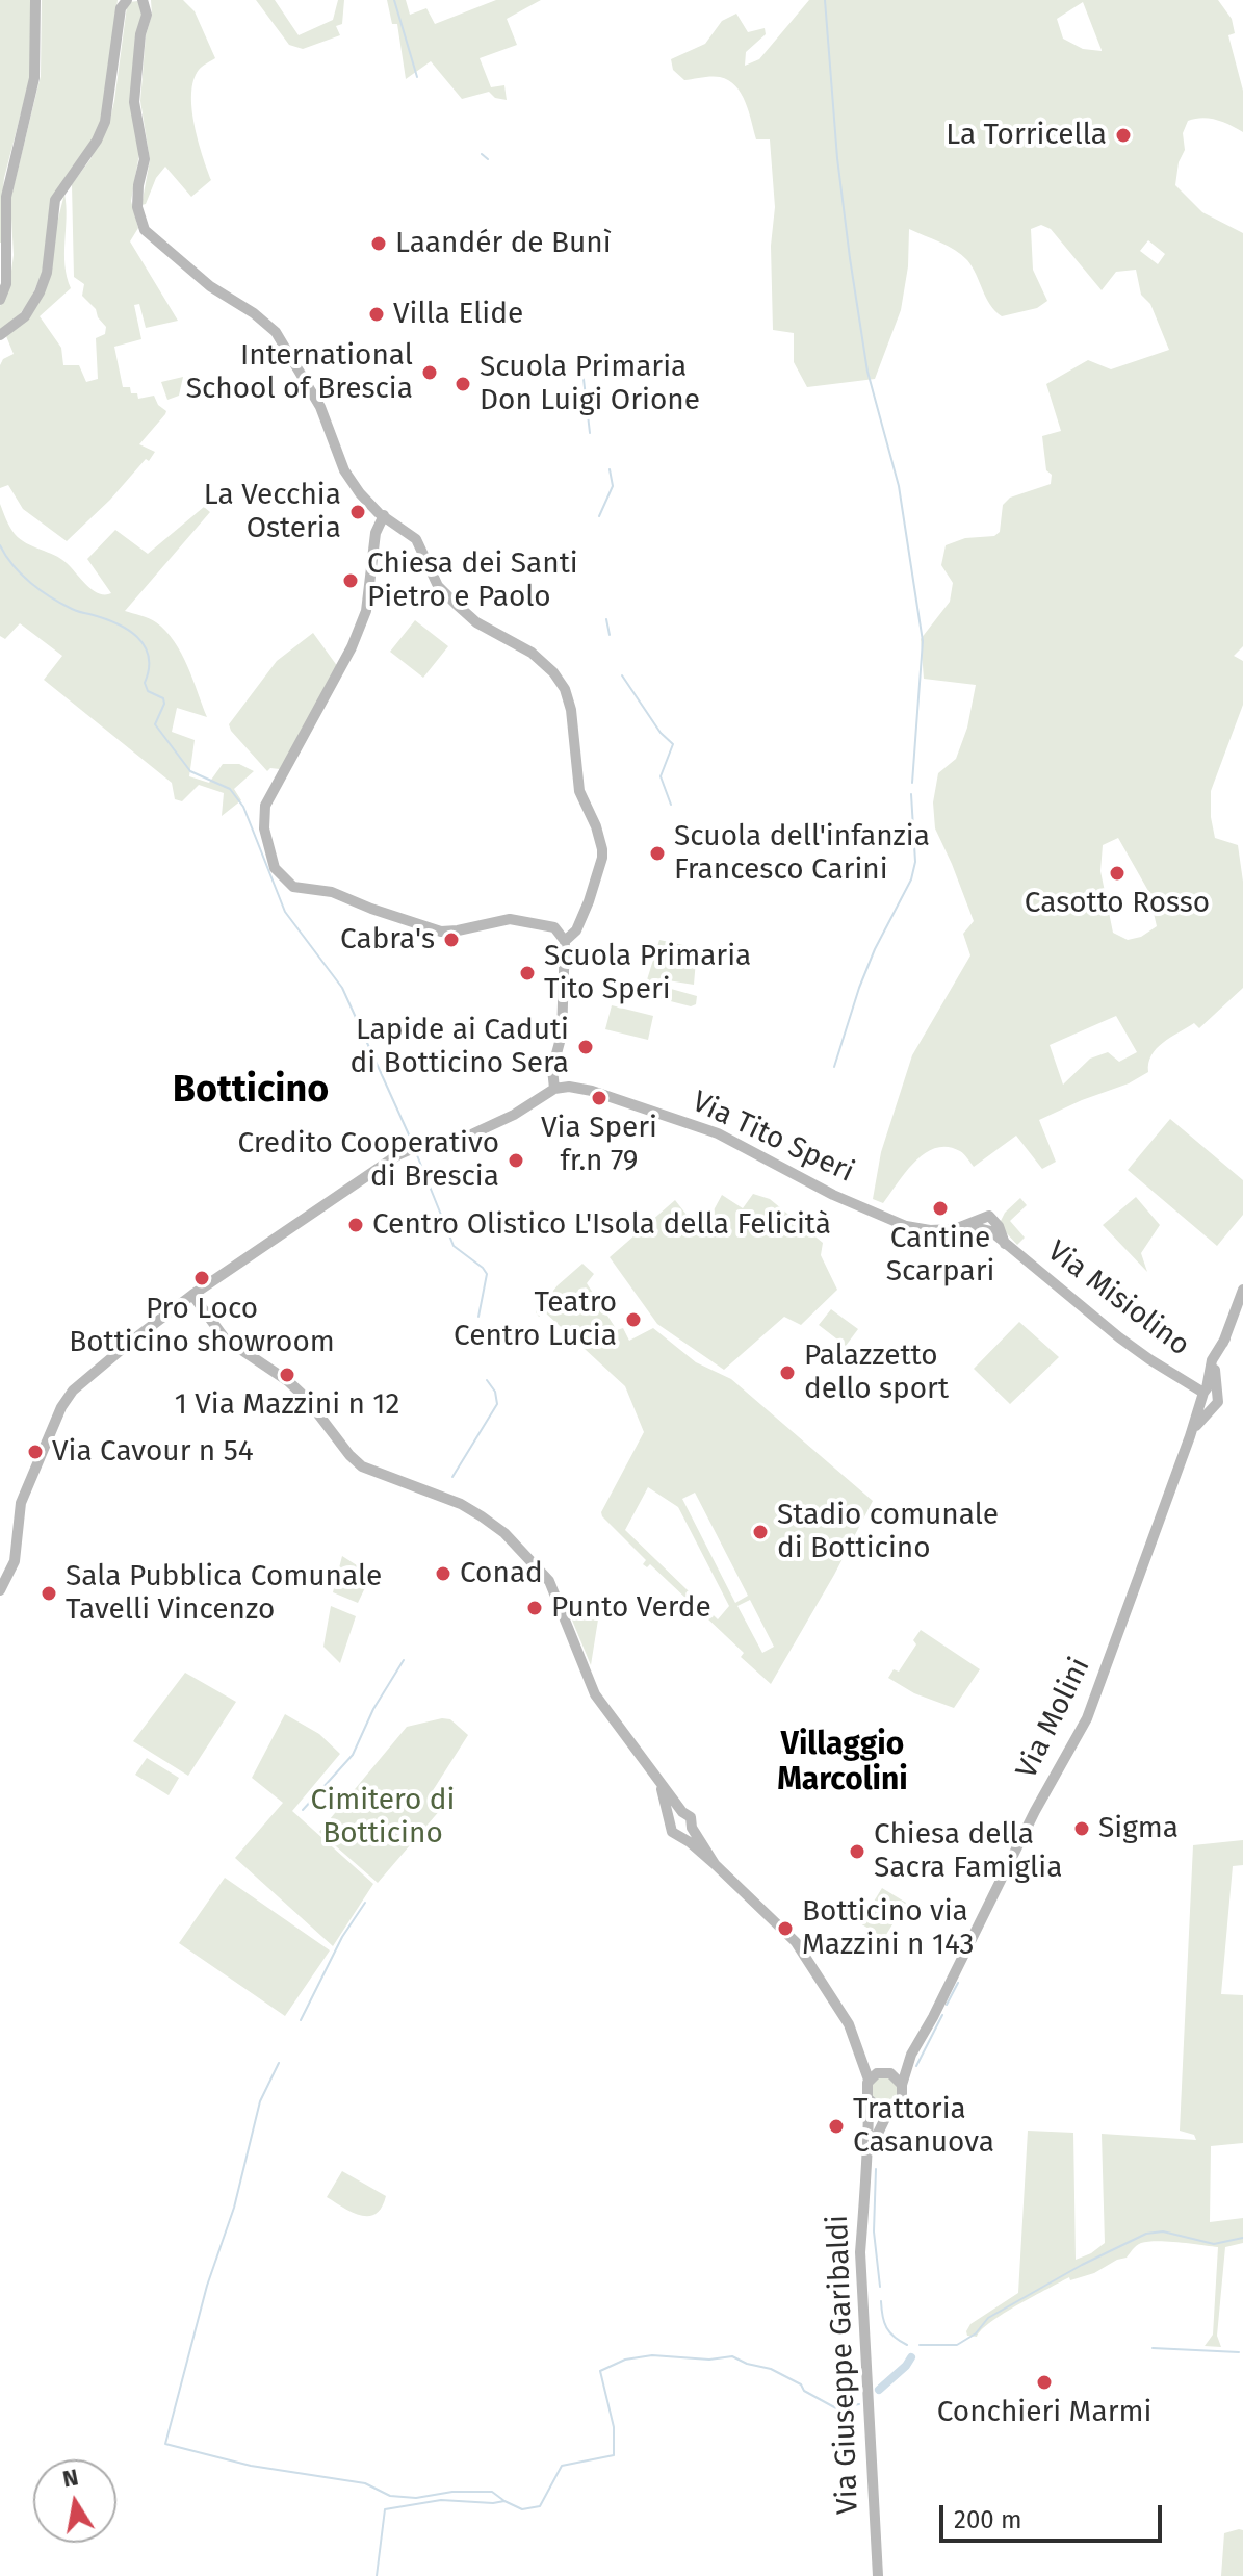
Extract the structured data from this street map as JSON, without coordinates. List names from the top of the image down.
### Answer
{
  "streets": {
    "street": [
      "Via Tito Speri",
      "Via Misiolino",
      "Via Molini",
      "Via Giuseppe Garibaldi"
    ]
  },
  "crossings": [
    ["Via Tito Speri", "Via Misiolino"],
    ["Via Misiolino", "Via Molini"],
    ["Via Molini", "Via Giuseppe Garibaldi"]
  ],
  "districts": ["Botticino", "Villaggio Marcolini"],
  "parks": ["Cimitero di Botticino"],
  "places": [
    "La Torricella",
    "Laandér de Bunì",
    "Villa Elide",
    "International School of Brescia",
    "Scuola Primaria Don Luigi Orione",
    "La Vecchia Osteria",
    "Chiesa dei Santi Pietro e Paolo",
    "Scuola dell'infanzia Francesco Carini",
    "Casotto Rosso",
    "Cabra's",
    "Scuola Primaria Tito Speri",
    "Lapide ai Caduti di Botticino Sera",
    "Via Speri fr.n 79",
    "Credito Cooperativo di Brescia",
    "Cantine Scarpari",
    "Centro Olistico L'Isola della Felicità",
    "Pro Loco Botticino showroom",
    "Teatro Centro Lucia",
    "Palazzetto dello sport",
    "1 Via Mazzini n 12",
    "Via Cavour n 54",
    "Stadio comunale di Botticino",
    "Conad",
    "Sala Pubblica Comunale Tavelli Vincenzo",
    "Punto Verde",
    "Sigma",
    "Chiesa della Sacra Famiglia",
    "Botticino via Mazzini n 143",
    "Trattoria Casanuova",
    "Conchieri Marmi"
  ],
  "scale_bar": "200 m",
  "north": "top"
}
